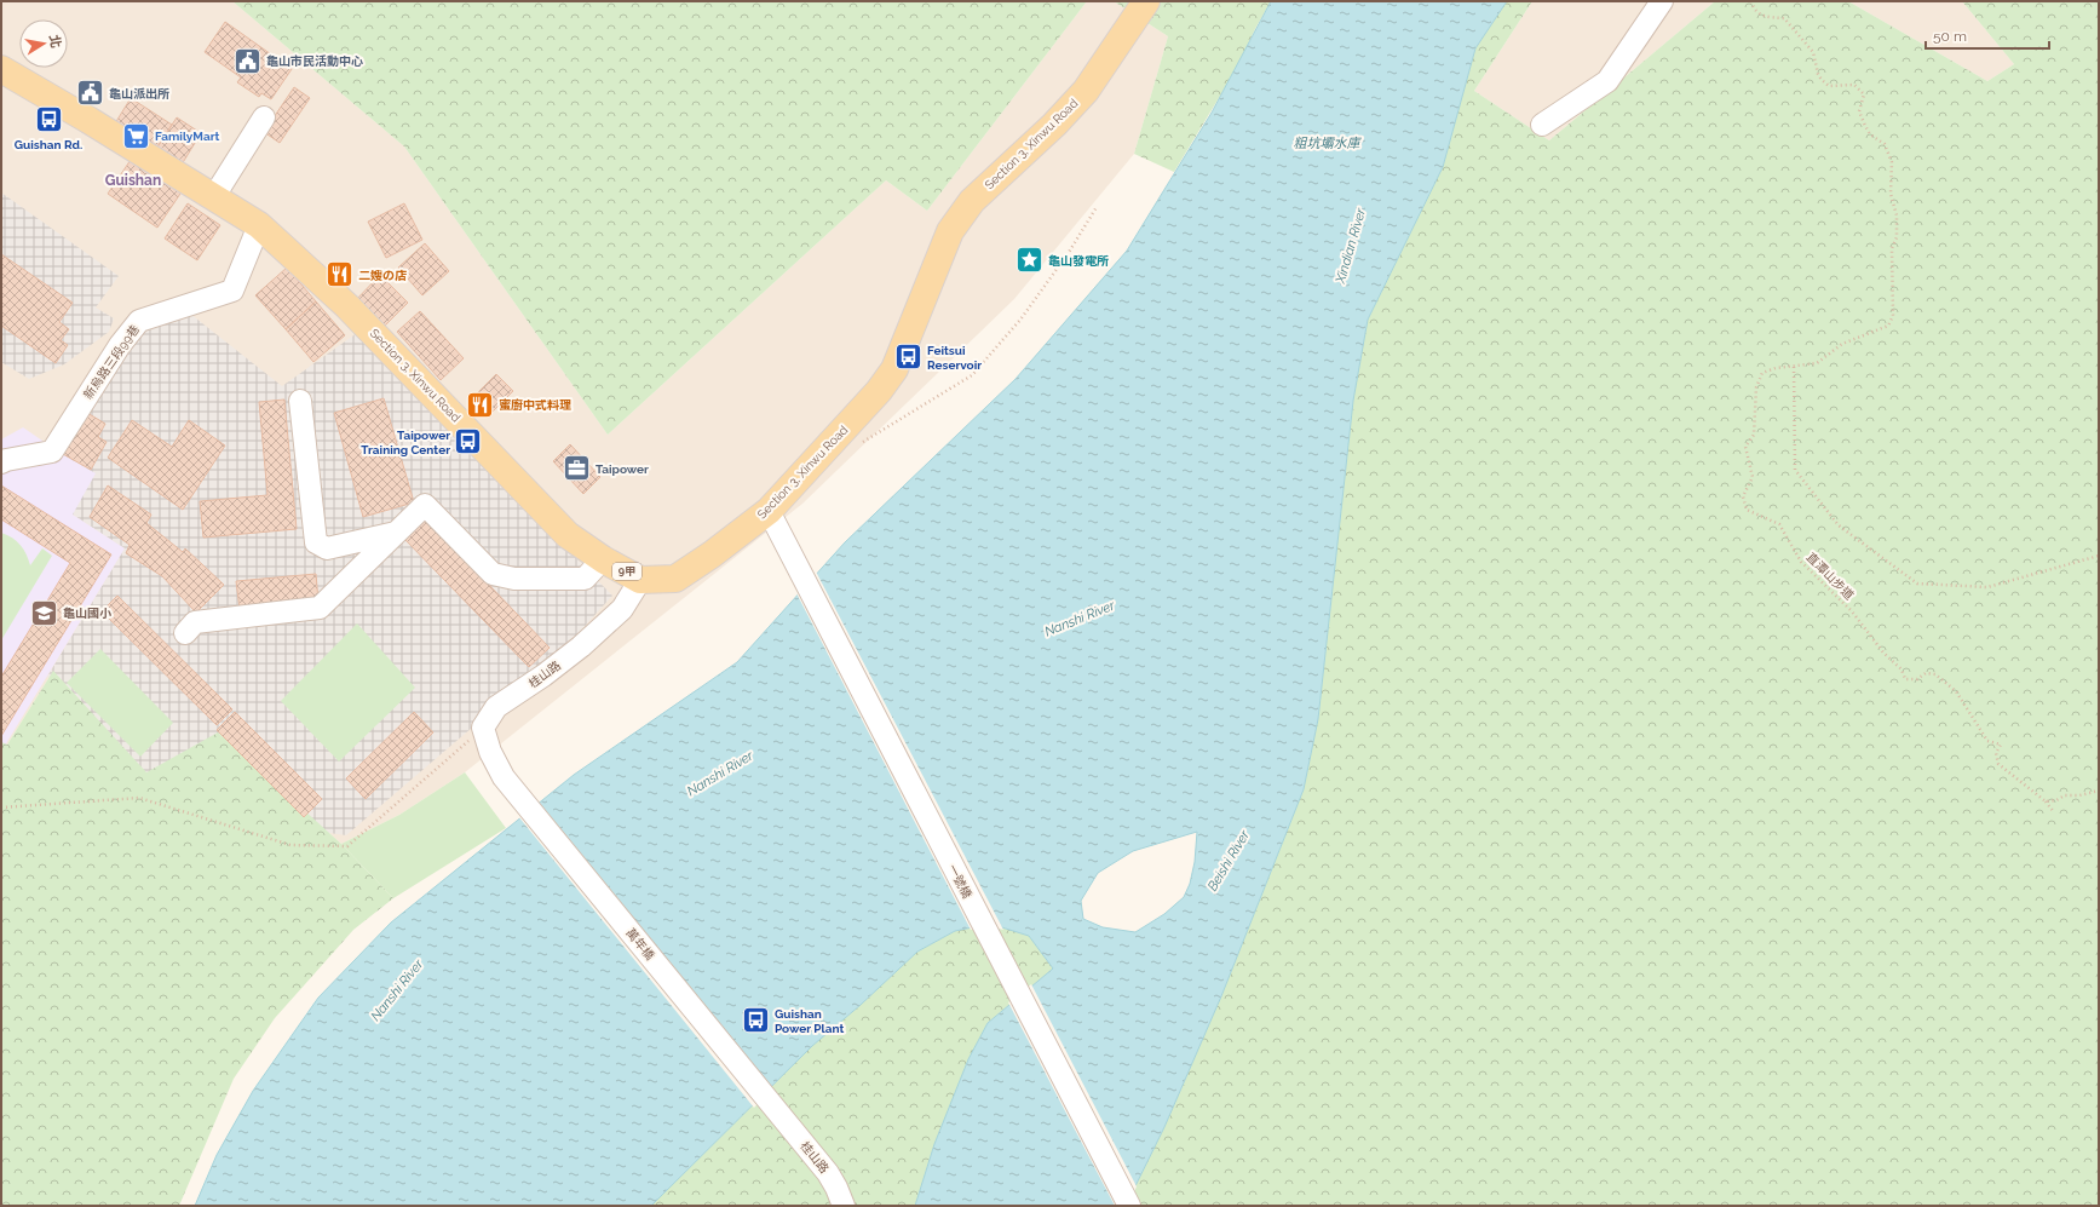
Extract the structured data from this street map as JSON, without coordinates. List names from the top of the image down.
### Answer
{
  "streets": {
    "main road": ["Section 3, Xinwu Road", "9甲"],
    "street": [
      "新烏路三段99巷",
      "桂山路",
      "一號橋",
      "萬年橋"
    ],
    "path": ["直潭山步道"]
  },
  "crossings": [
    ["Section 3, Xinwu Road", "新烏路三段99巷"],
    ["Section 3, Xinwu Road", "桂山路"],
    ["Section 3, Xinwu Road", "一號橋"],
    ["桂山路", "萬年橋"]
  ],
  "districts": ["Guishan"],
  "water": [
    "粗坑壩水庫",
    "Xindian River",
    "Nanshi River",
    "Beishi River"
  ],
  "places": {
    "public building": ["龜山市民活動中心", "龜山派出所"],
    "bus stop": [
      "Guishan Rd.",
      "Feitsui Reservoir",
      "Taipower Training Center",
      "Guishan Power Plant"
    ],
    "supermarket": ["FamilyMart"],
    "place": ["龜山發電所"],
    "restaurant": ["二嫂の店", "蜜廚中式料理"],
    "office": ["Taipower"],
    "school or university": ["龜山國小"]
  },
  "scale_bar": "50 m",
  "north": "right"
}
